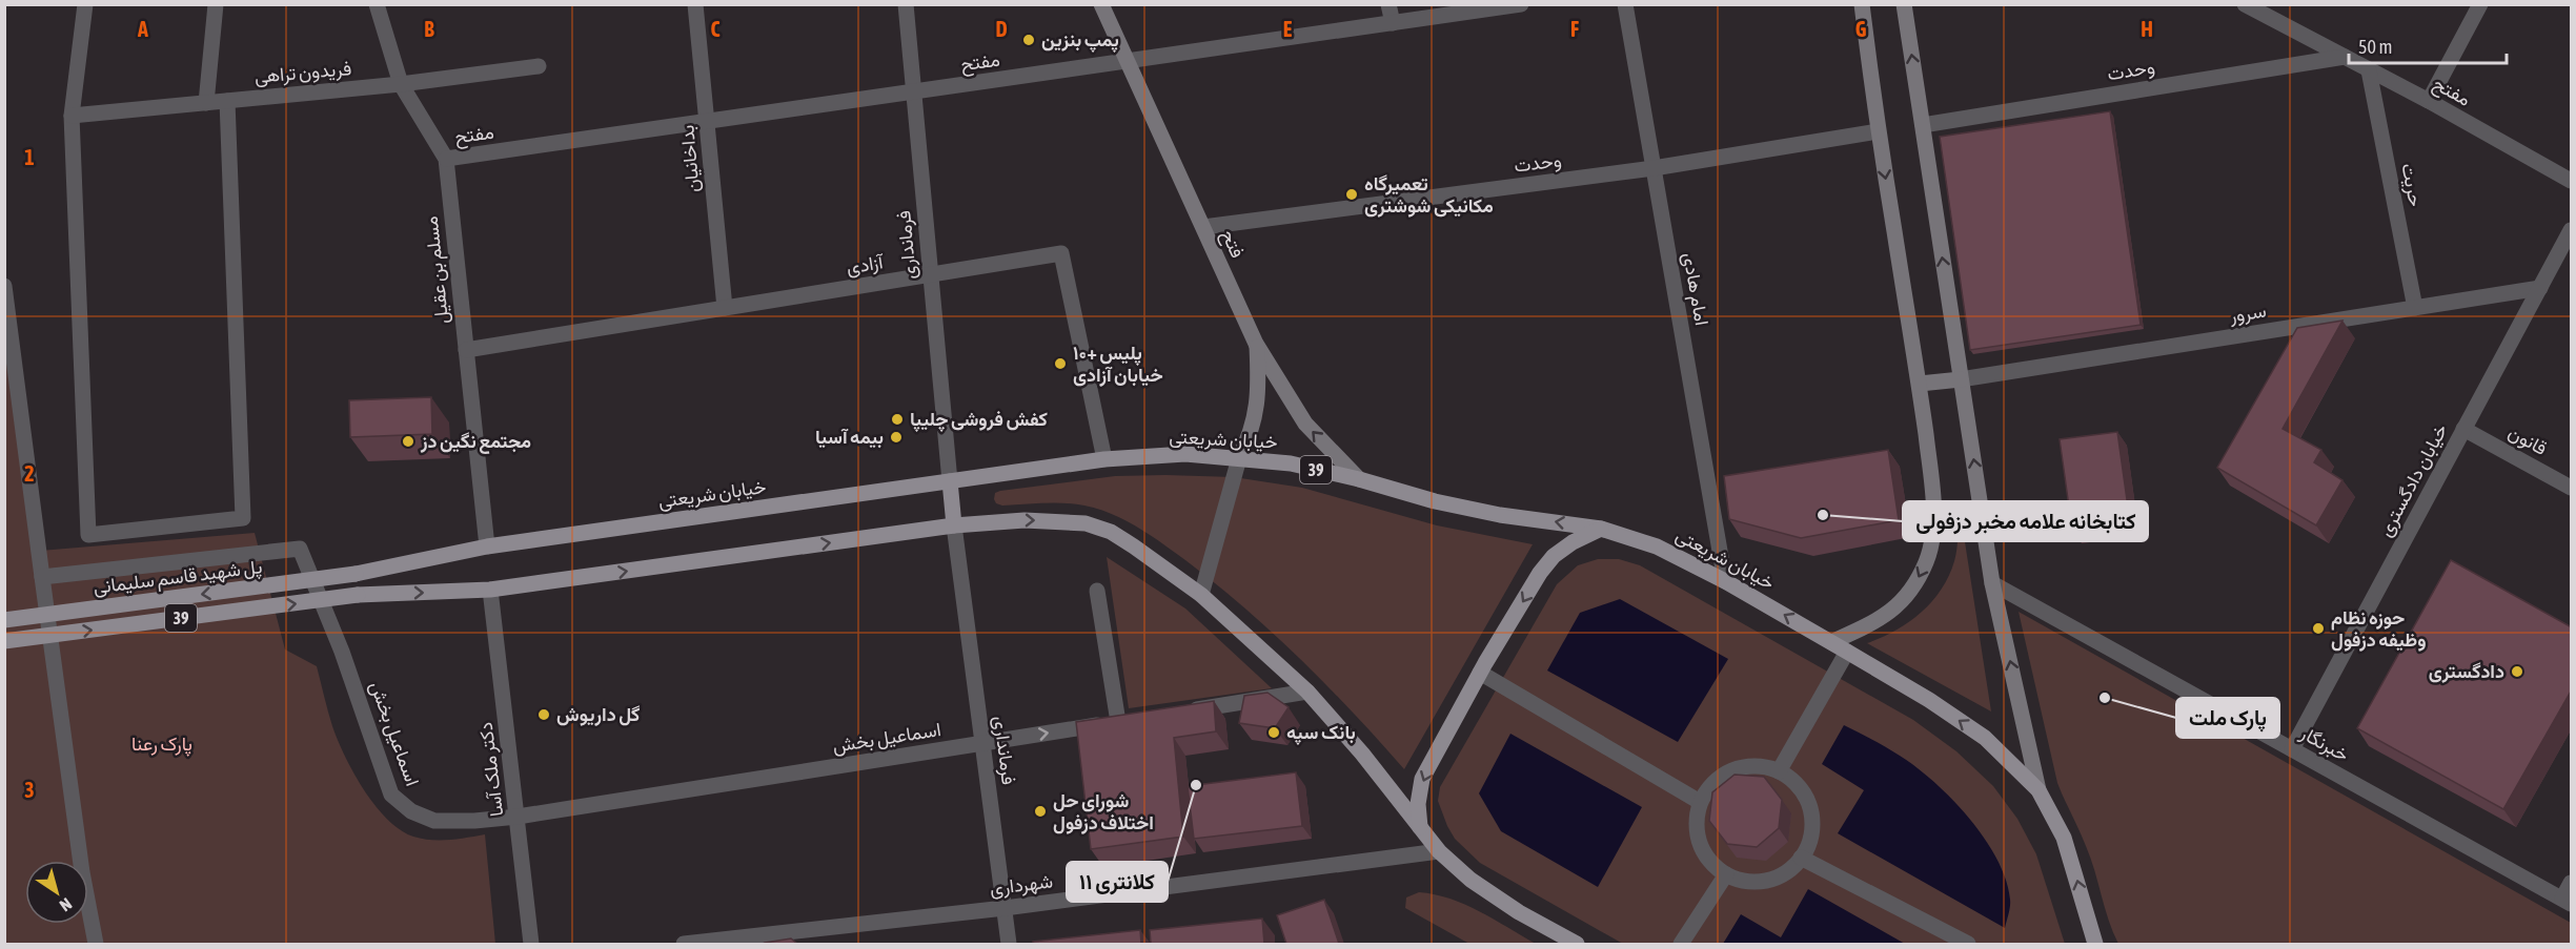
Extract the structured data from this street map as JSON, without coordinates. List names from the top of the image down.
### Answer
{
  "streets": {
    "main road": [
      "فتح",
      "خیابان شریعتی",
      "39",
      "پل شهید قاسم سلیمانی"
    ],
    "street": [
      "مفتح",
      "وحدت",
      "فریدون تراهی",
      "بداخانیان",
      "حریت",
      "فرمانداری",
      "آزادی",
      "مسلم بن عقیل",
      "امام هادی",
      "سرور",
      "قانون",
      "خیابان دادگستری",
      "اسماعیل بخش",
      "خبرنگار",
      "دکتر ملک آسا",
      "شهرداری"
    ]
  },
  "crossings": [
    ["مفتح", "وحدت"],
    ["مفتح", "بداخانیان"],
    ["مفتح", "حریت"],
    ["مفتح", "فتح"],
    ["مفتح", "فرمانداری"],
    ["مفتح", "مسلم بن عقیل"],
    ["وحدت", "فتح"],
    ["وحدت", "امام هادی"],
    ["فریدون تراهی", "مسلم بن عقیل"],
    ["بداخانیان", "آزادی"],
    ["حریت", "سرور"],
    ["فتح", "خیابان شریعتی"],
    ["فرمانداری", "آزادی"],
    ["فرمانداری", "خیابان شریعتی"],
    ["فرمانداری", "39"],
    ["فرمانداری", "اسماعیل بخش"],
    ["فرمانداری", "شهرداری"],
    ["آزادی", "مسلم بن عقیل"],
    ["آزادی", "خیابان شریعتی"],
    ["مسلم بن عقیل", "خیابان شریعتی"],
    ["امام هادی", "خیابان شریعتی"],
    ["سرور", "خیابان دادگستری"],
    ["خیابان شریعتی", "پل شهید قاسم سلیمانی"],
    ["قانون", "خیابان دادگستری"],
    ["39", "دکتر ملک آسا"],
    ["39", "شهرداری"],
    ["خیابان دادگستری", "خبرنگار"],
    ["اسماعیل بخش", "دکتر ملک آسا"]
  ],
  "one_way": ["خیابان شریعتی"],
  "parks": ["پارک رعنا"],
  "places": [
    "پمپ بنزین",
    "تعمیرگاه مکانیکی شوشتری",
    "پلیس +۱۰ خیابان آزادی",
    "کفش فروشی چلیپا",
    "بیمه آسیا",
    "مجتمع نگین دز",
    "کتابخانه علامه مخبر دزفولی",
    "حوزه نظام وظیفه دزفول",
    "دادگستری",
    "پارک ملت",
    "گل داریوش",
    "بانک سپه",
    "کلانتری ۱۱",
    "شورای حل اختلاف دزفول"
  ],
  "scale_bar": "50 m",
  "north": "bottom right",
  "grid": {
    "columns": [
      "A",
      "B",
      "C",
      "D",
      "E",
      "F",
      "G",
      "H"
    ],
    "rows": ["1", "2", "3"]
  }
}
